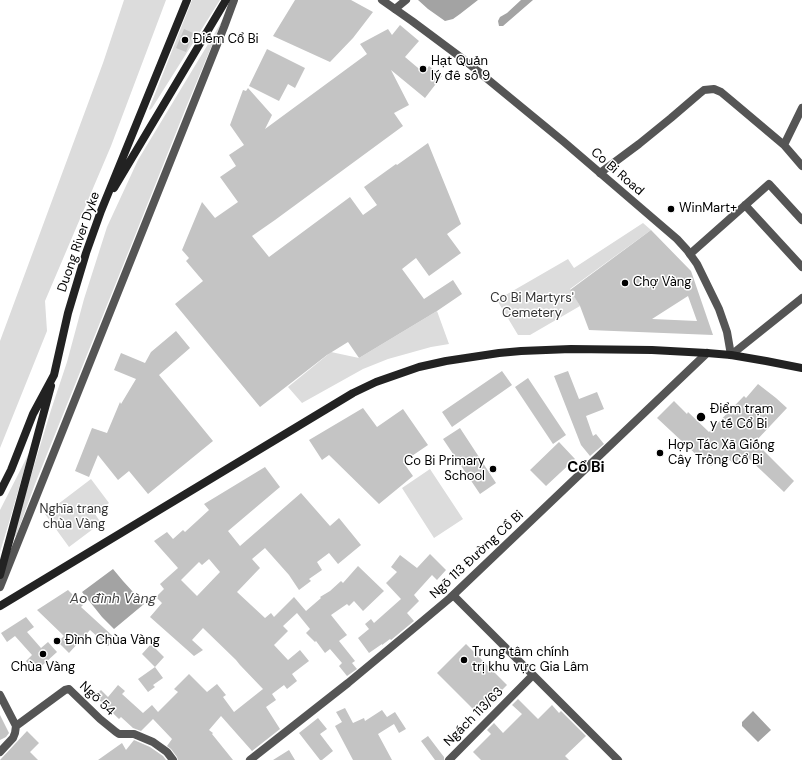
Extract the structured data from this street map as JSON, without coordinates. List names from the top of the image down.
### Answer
{
  "streets": {
    "main road": ["Duong River Dyke"],
    "street": [
      "Co Bi Road",
      "Ngõ 113 Đường Cổ Bi",
      "Ngõ 54",
      "Ngách 113/63"
    ]
  },
  "districts": ["Cổ Bi"],
  "water": ["Ao đình Vàng"],
  "parks": ["Co Bi Martyrs' Cemetery", "Nghĩa trang chùa Vàng"],
  "places": [
    "Điếm Cổ Bi",
    "Hạt Quản lý đê số 9",
    "WinMart+",
    "Chợ Vàng",
    "Điểm trạm y tế Cổ Bi",
    "Hợp Tác Xã Giống Cây Trồng Cổ Bi",
    "Co Bi Primary School",
    "Đình Chùa Vàng",
    "Chùa Vàng",
    "Trung tâm chính trị khu vực Gia Lâm"
  ]
}
